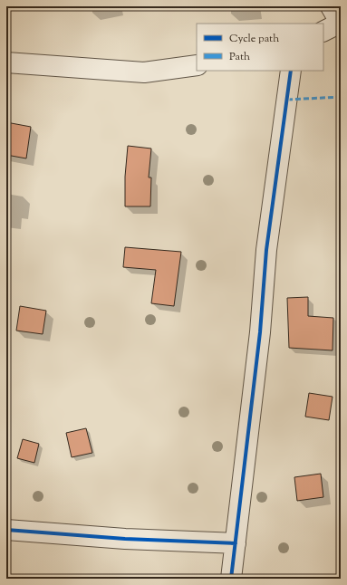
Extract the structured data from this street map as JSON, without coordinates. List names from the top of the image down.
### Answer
{
  "legend": ["Cycle path", "Path"]
}
